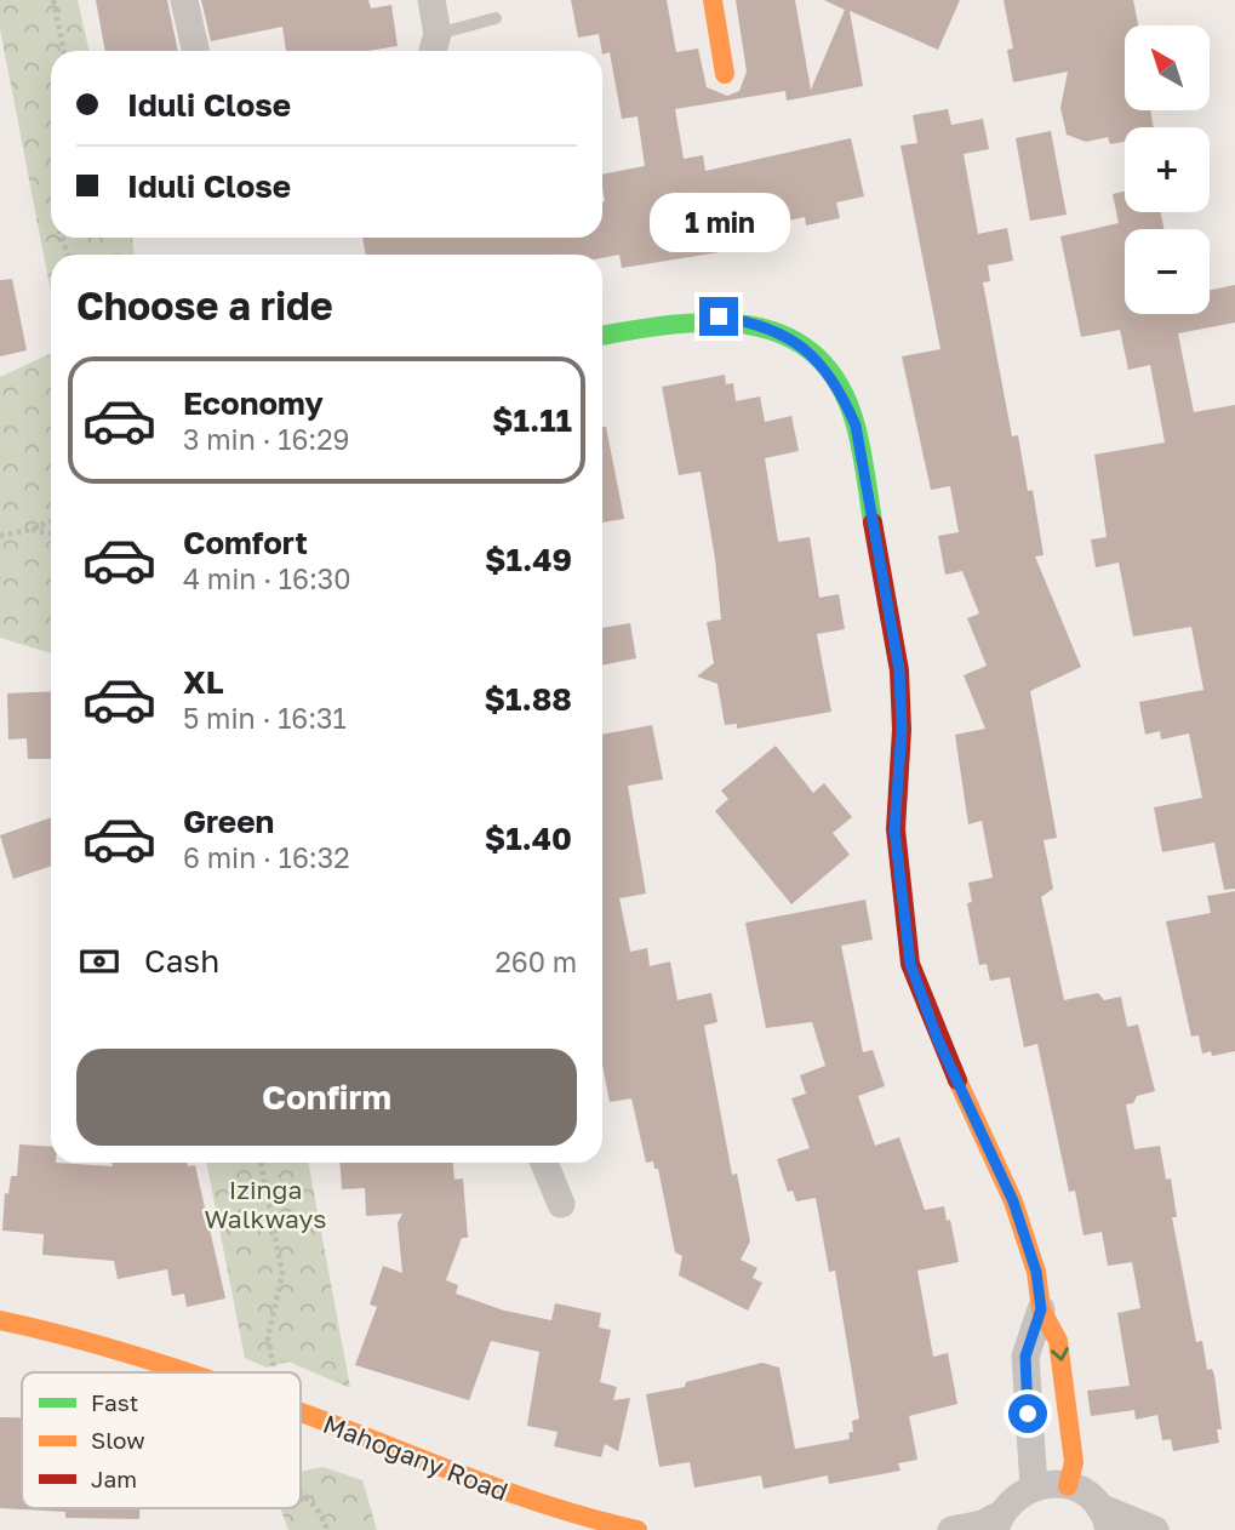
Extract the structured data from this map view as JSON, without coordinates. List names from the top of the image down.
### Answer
{
  "streets": {
    "street": ["Mahogany Road"]
  },
  "parks": ["Izinga Walkways"],
  "legend": ["Fast", "Slow", "Jam"],
  "north": "top left",
  "page": {
    "map_buttons": ["+", "−"],
    "banner": ["Iduli Close", "Iduli Close"],
    "bubble": "1 min",
    "heading": "Choose a ride",
    "list": [
      {
        "name": "Economy",
        "note": "3 min · 16:29",
        "value": "$1.11"
      },
      {
        "name": "Comfort",
        "note": "4 min · 16:30",
        "value": "$1.49"
      },
      {
        "name": "XL",
        "note": "5 min · 16:31",
        "value": "$1.88"
      },
      {
        "name": "Green",
        "note": "6 min · 16:32",
        "value": "$1.40"
      }
    ],
    "pay": ["Cash", "260 m"],
    "buttons": "Confirm"
  }
}
